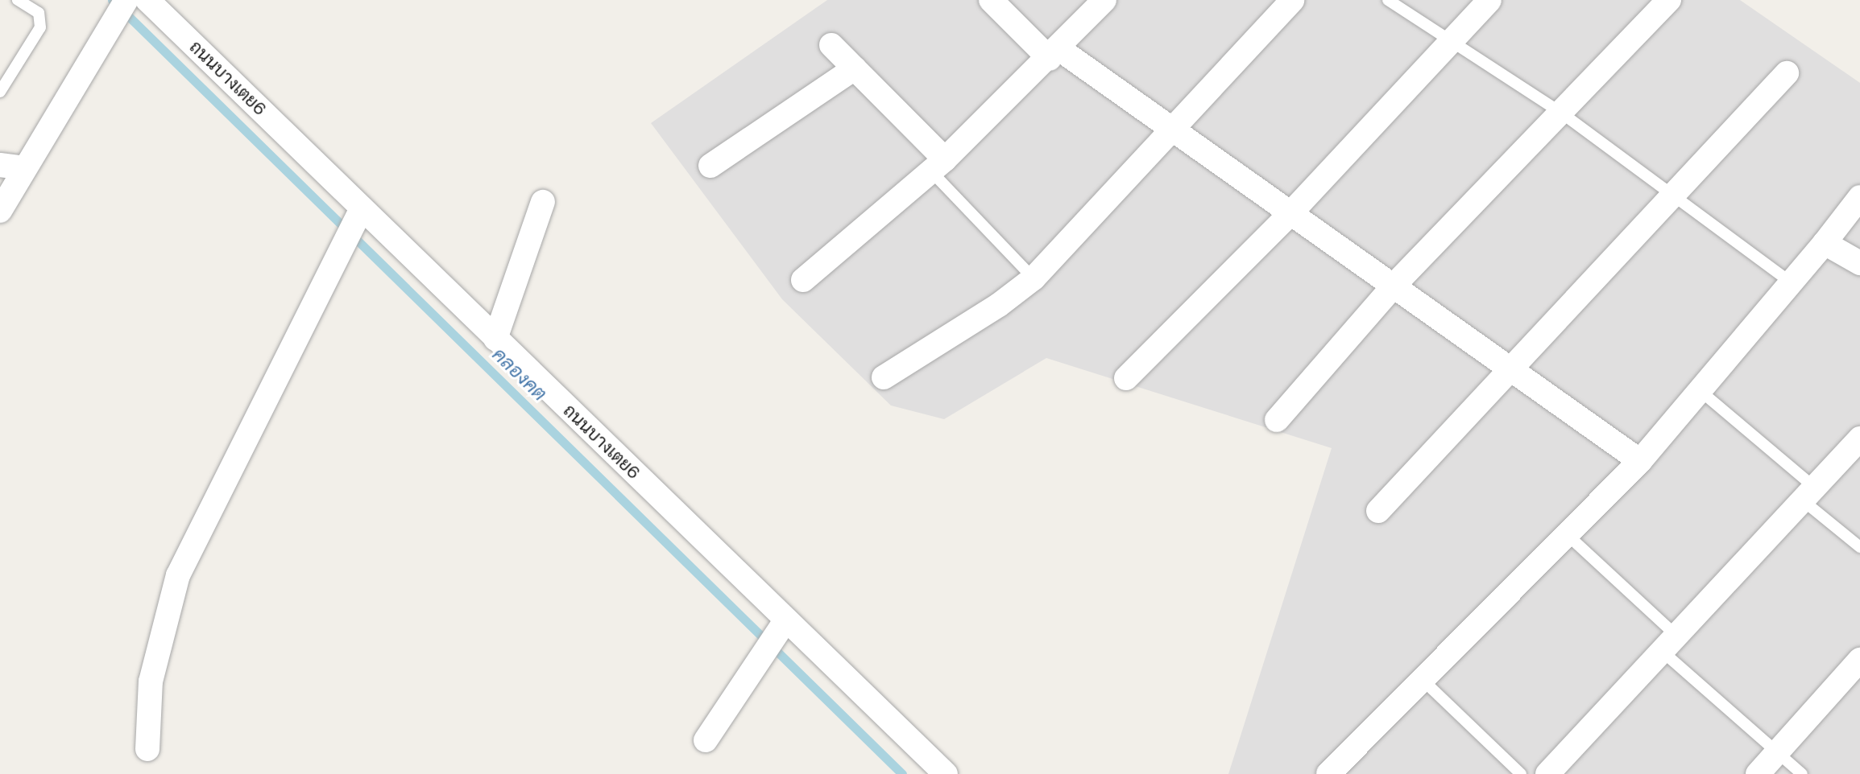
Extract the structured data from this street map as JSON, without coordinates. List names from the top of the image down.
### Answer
{
  "streets": {
    "street": ["ถนนบางเตย6"]
  },
  "water": ["คลองคต"]
}
